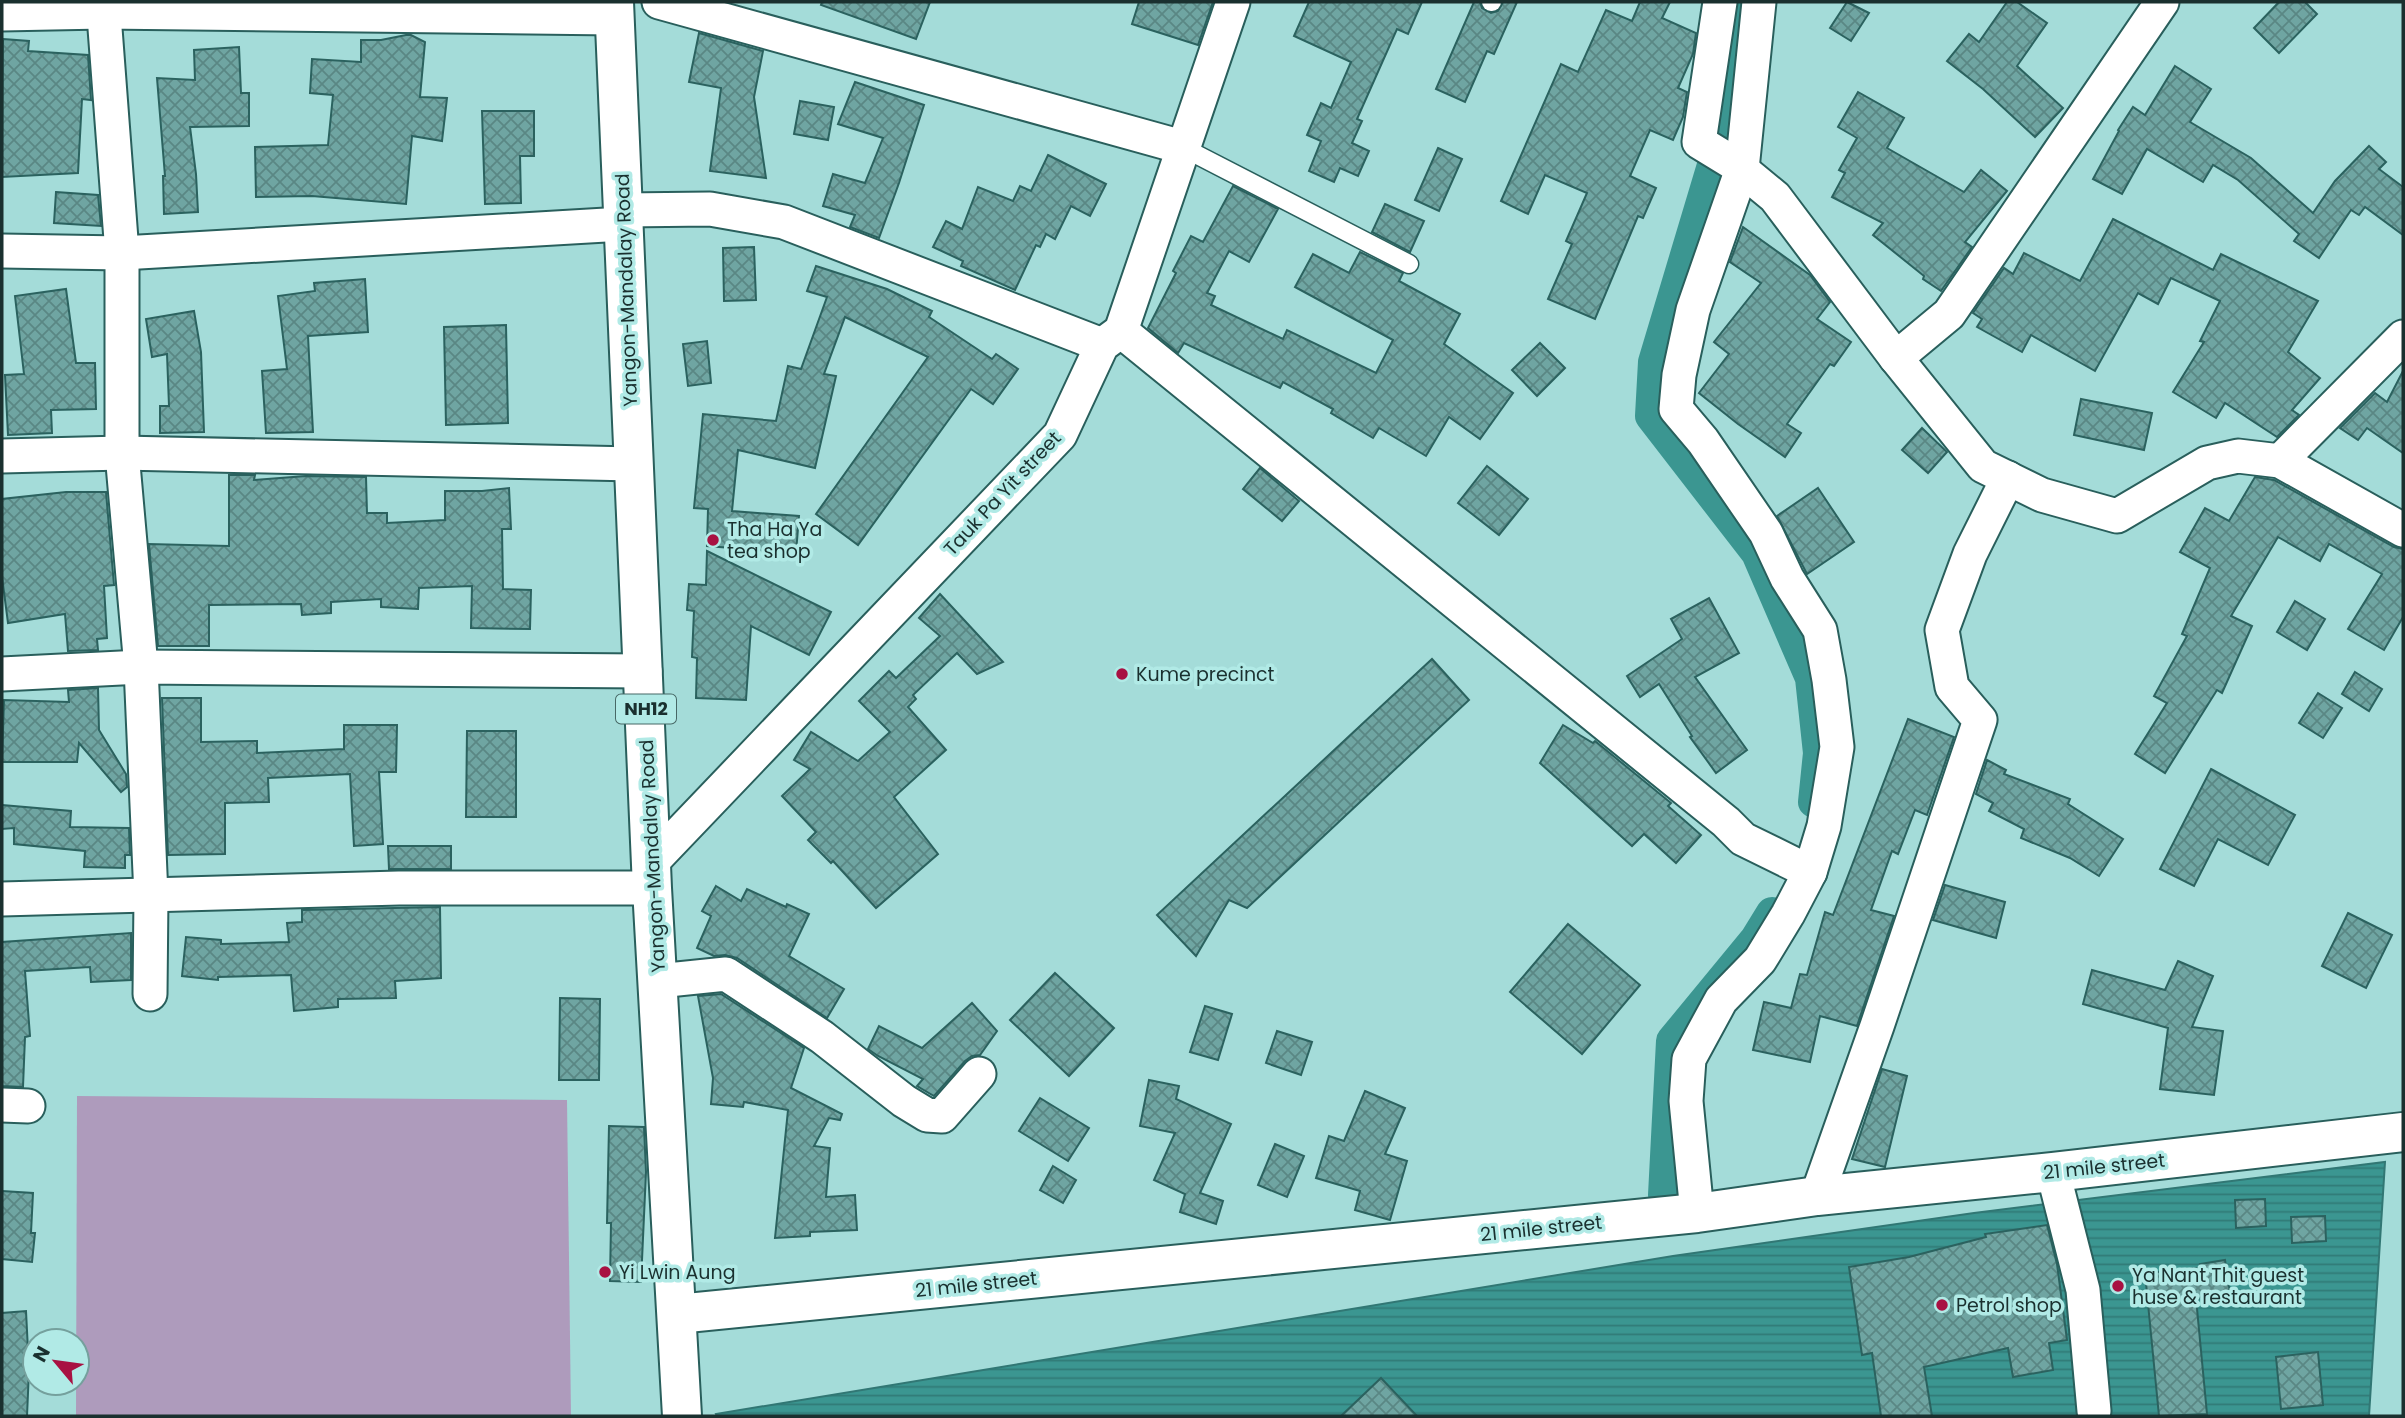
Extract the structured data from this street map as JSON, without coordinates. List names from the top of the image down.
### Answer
{
  "streets": {
    "main road": ["Yangon-Mandalay Road", "NH12", "21 mile street"],
    "street": ["Tauk Pa Yit street"]
  },
  "crossings": [
    ["Yangon-Mandalay Road", "Tauk Pa Yit street"],
    ["Yangon-Mandalay Road", "21 mile street"]
  ],
  "places": [
    "Tha Ha Ya tea shop",
    "Kume precinct",
    "Yi Lwin Aung",
    "Ya Nant Thit guest huse & restaurant",
    "Petrol shop"
  ],
  "north": "top left"
}
